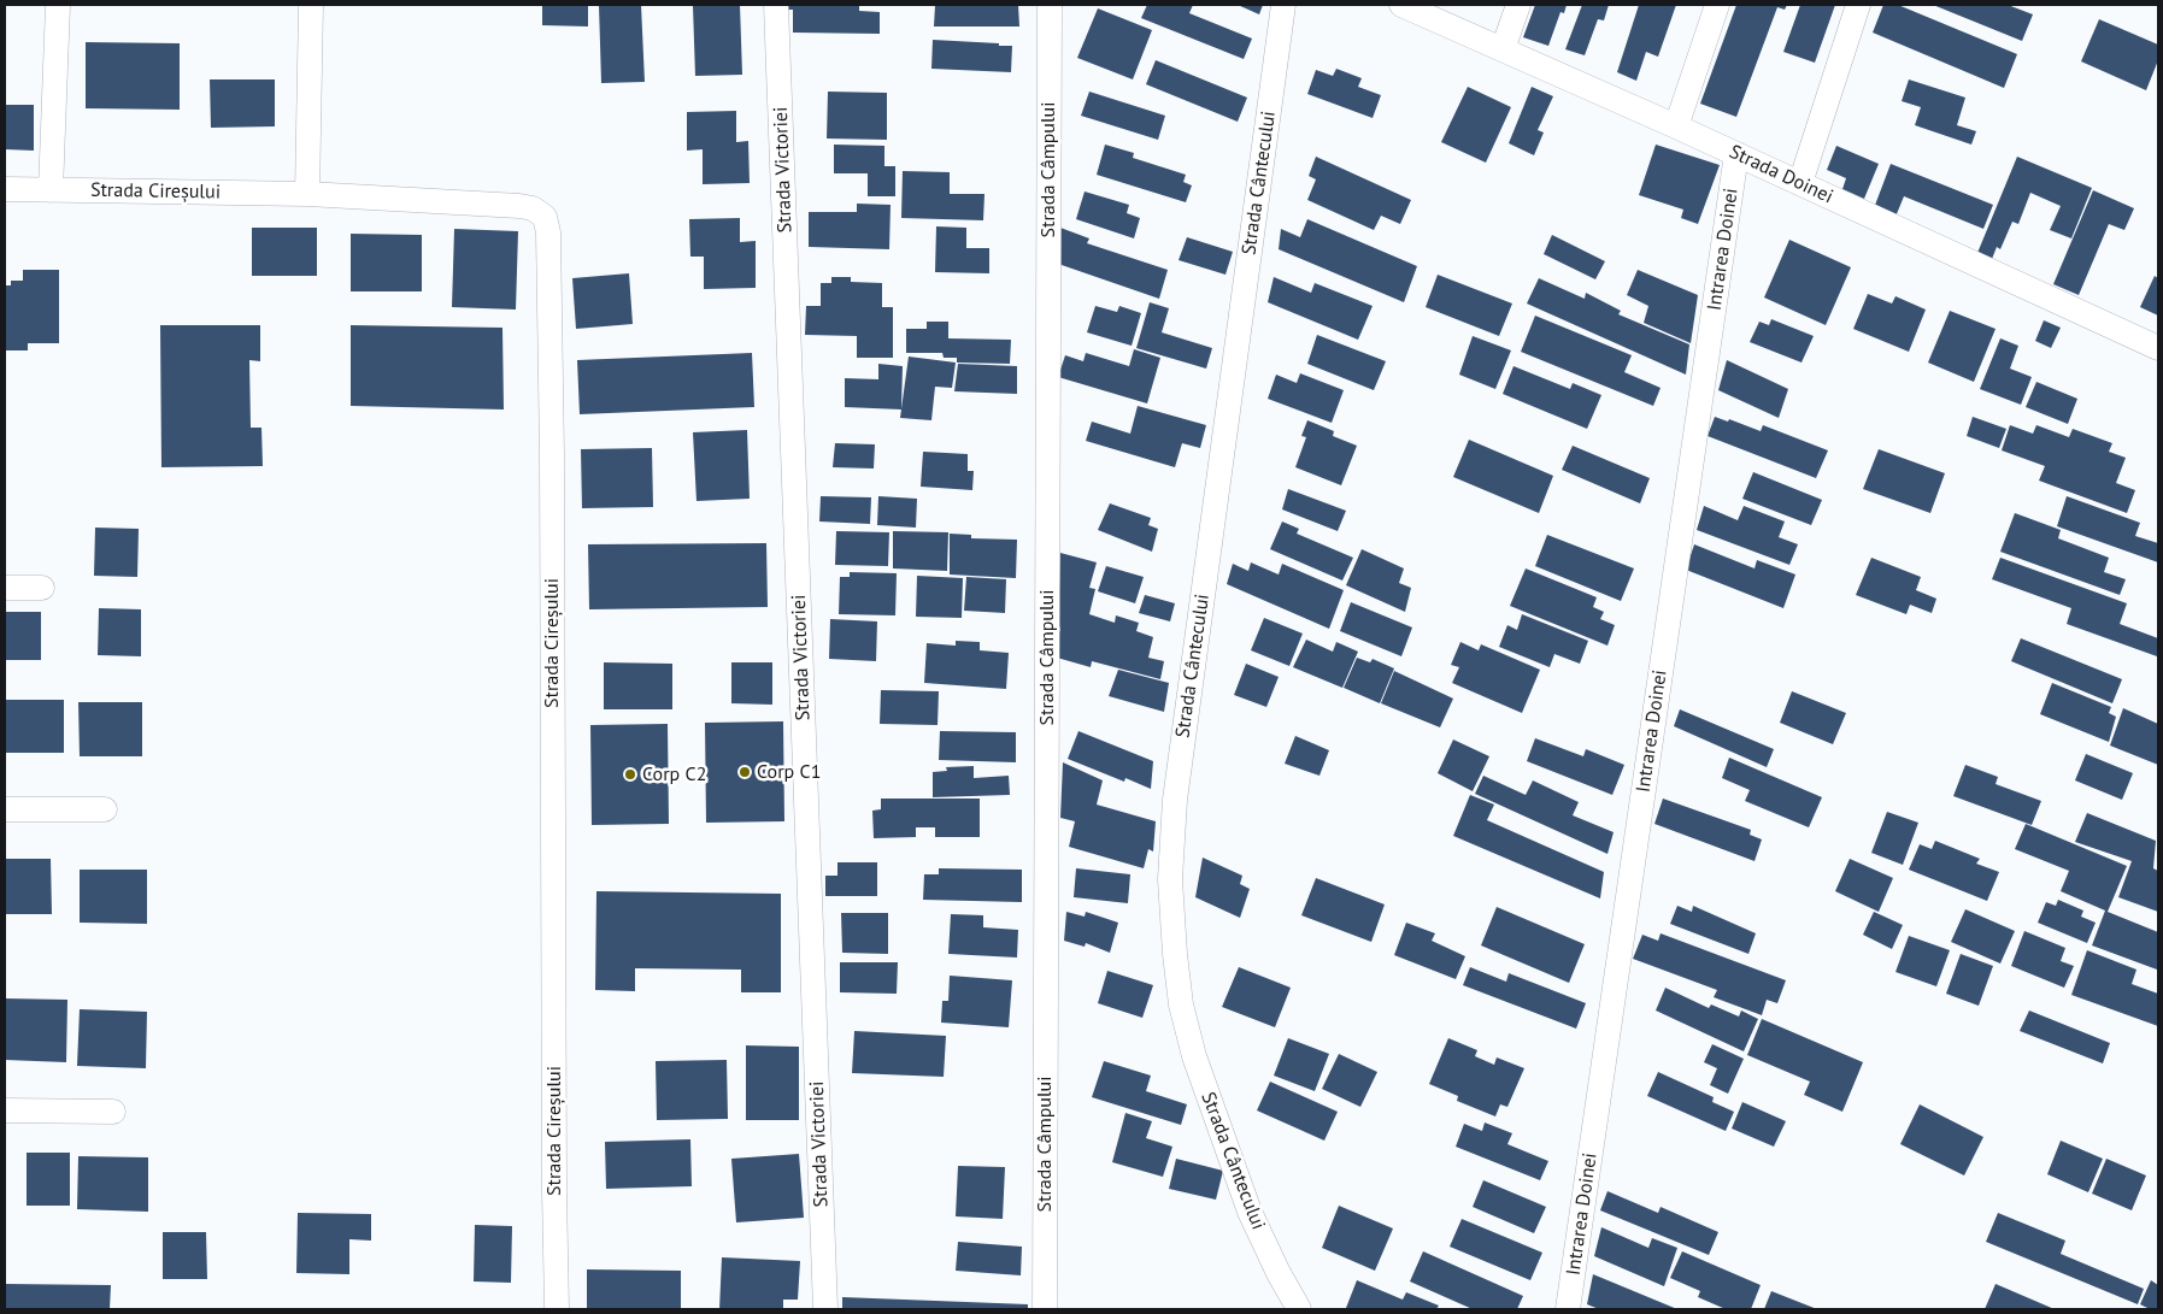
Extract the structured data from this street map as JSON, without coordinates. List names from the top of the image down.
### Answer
{
  "streets": {
    "street": [
      "Strada Victoriei",
      "Strada Câmpului",
      "Strada Doinei",
      "Strada Cântecului",
      "Strada Cireșului",
      "Intrarea Doinei"
    ]
  },
  "crossings": [
    ["Strada Doinei", "Intrarea Doinei"]
  ],
  "places": ["Corp C1", "Corp C2"]
}
